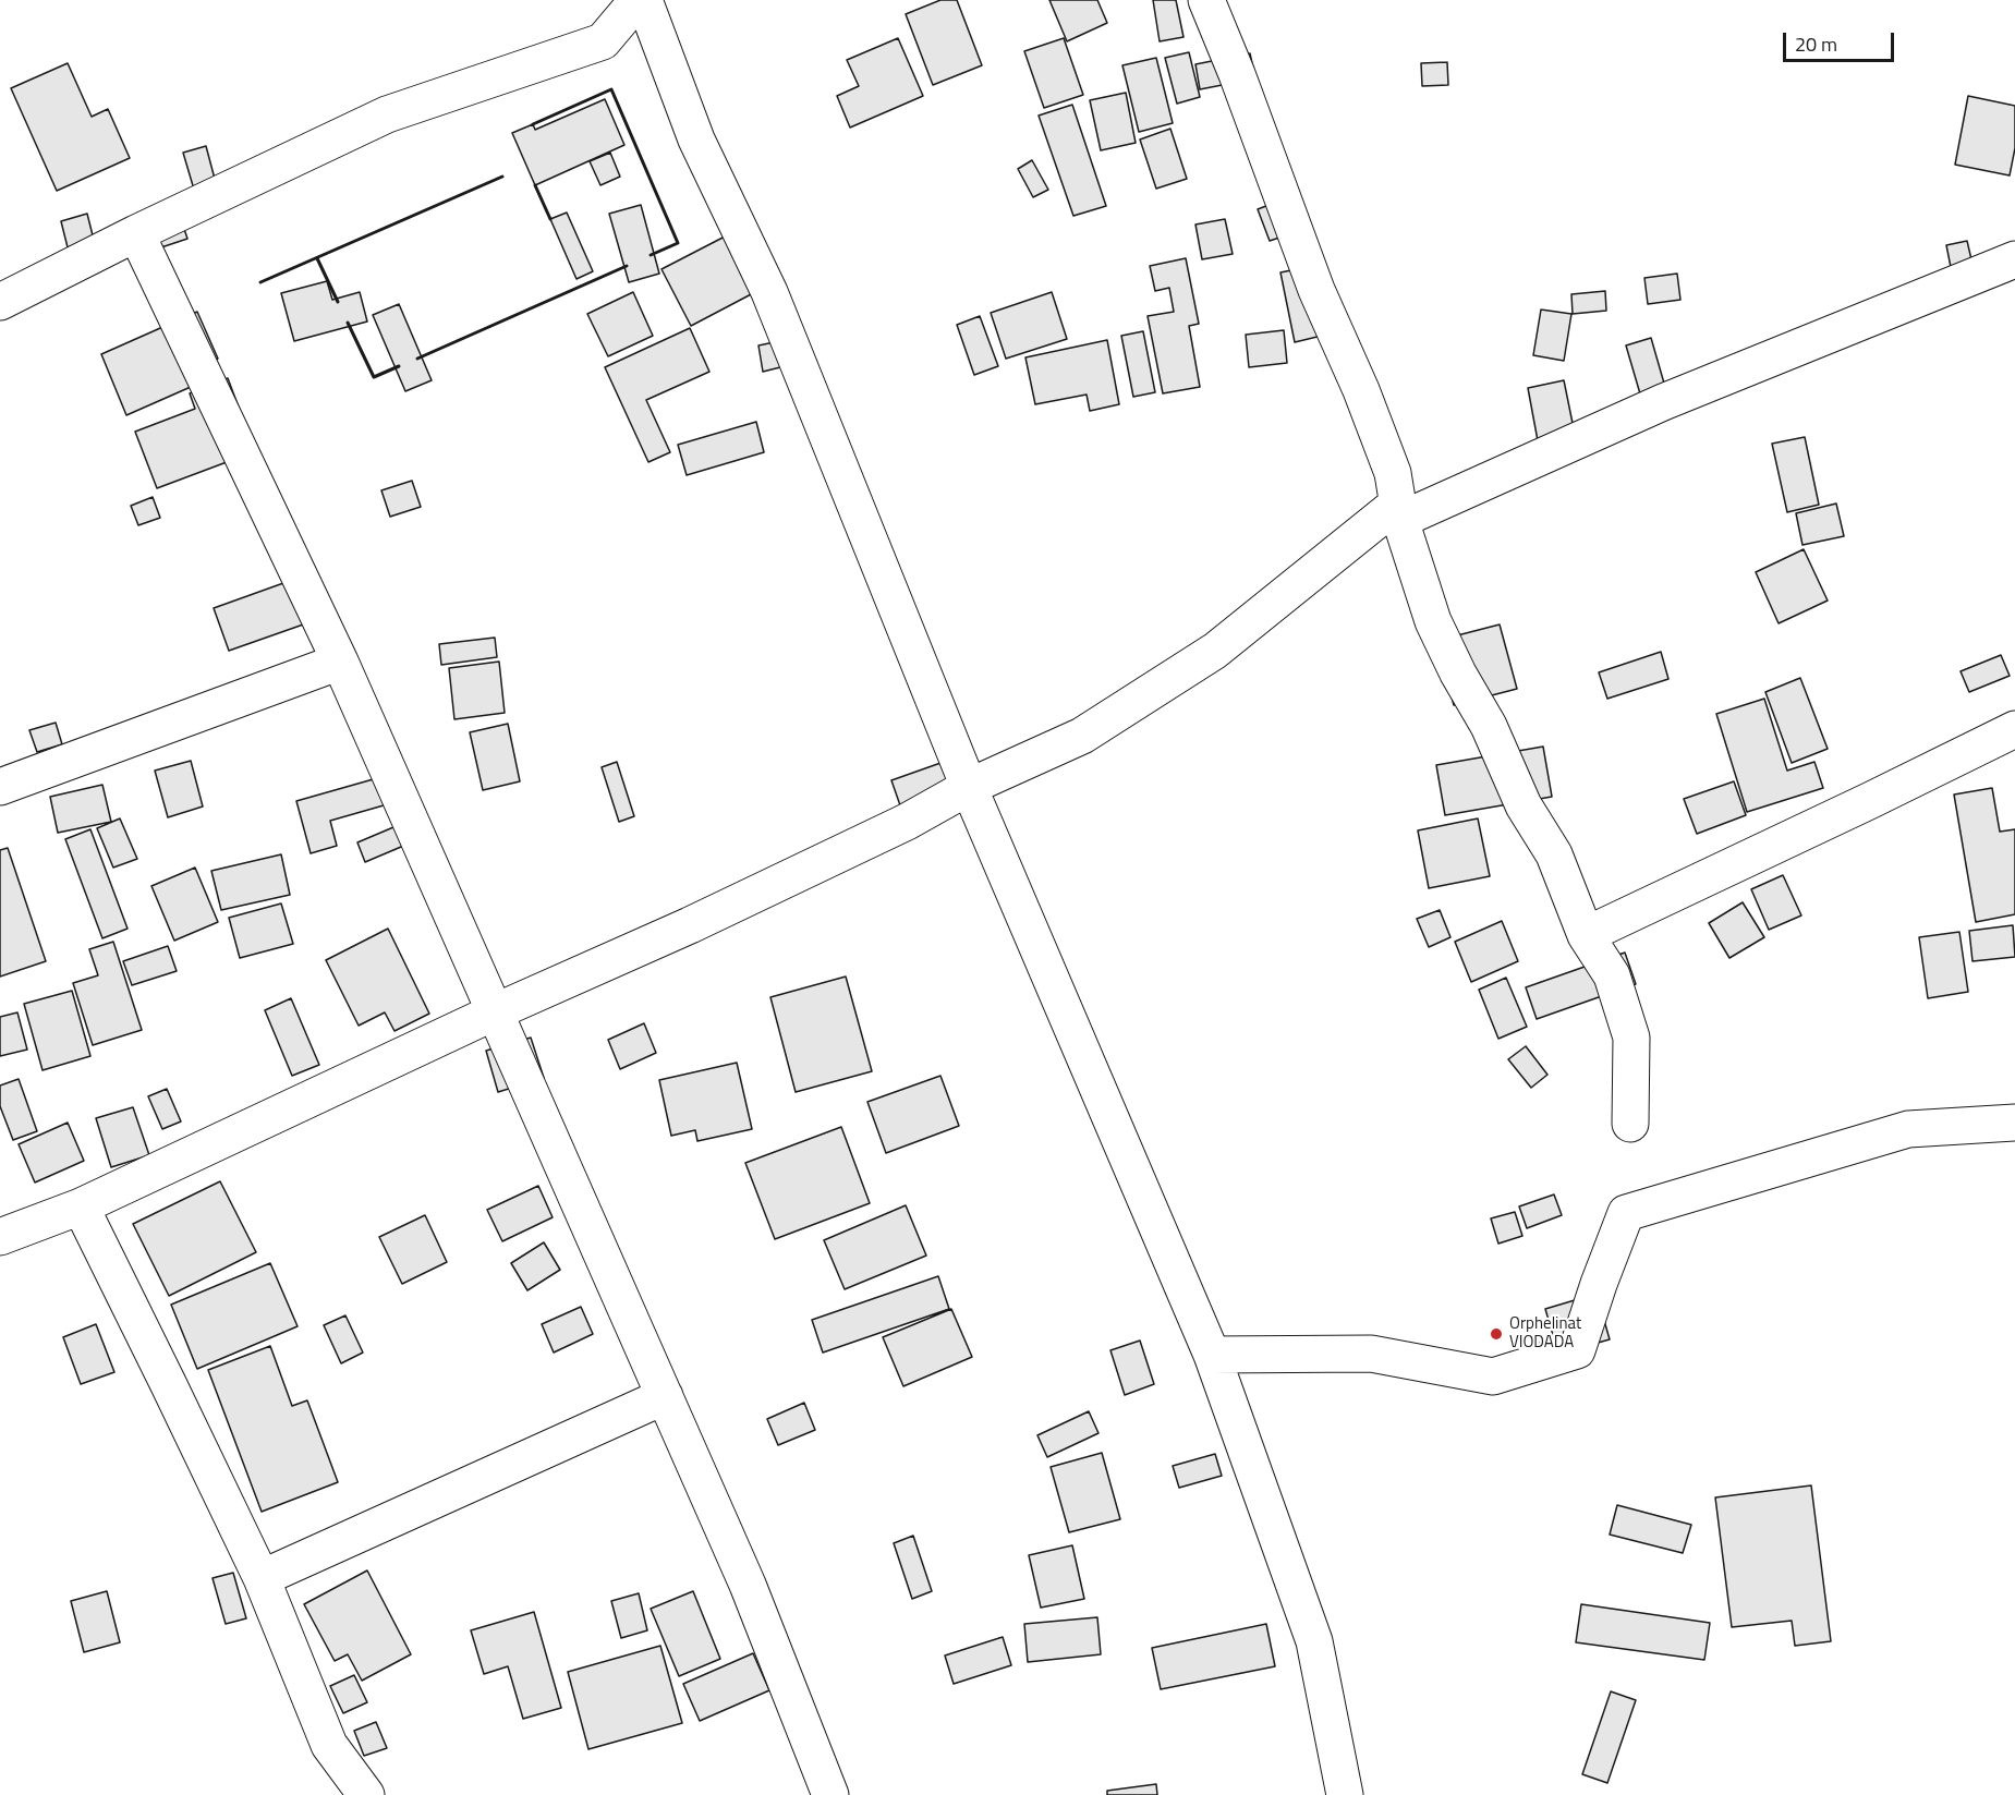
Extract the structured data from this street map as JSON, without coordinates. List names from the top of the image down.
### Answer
{
  "places": ["Orphelinat VIODADA"],
  "scale_bar": "20 m"
}
